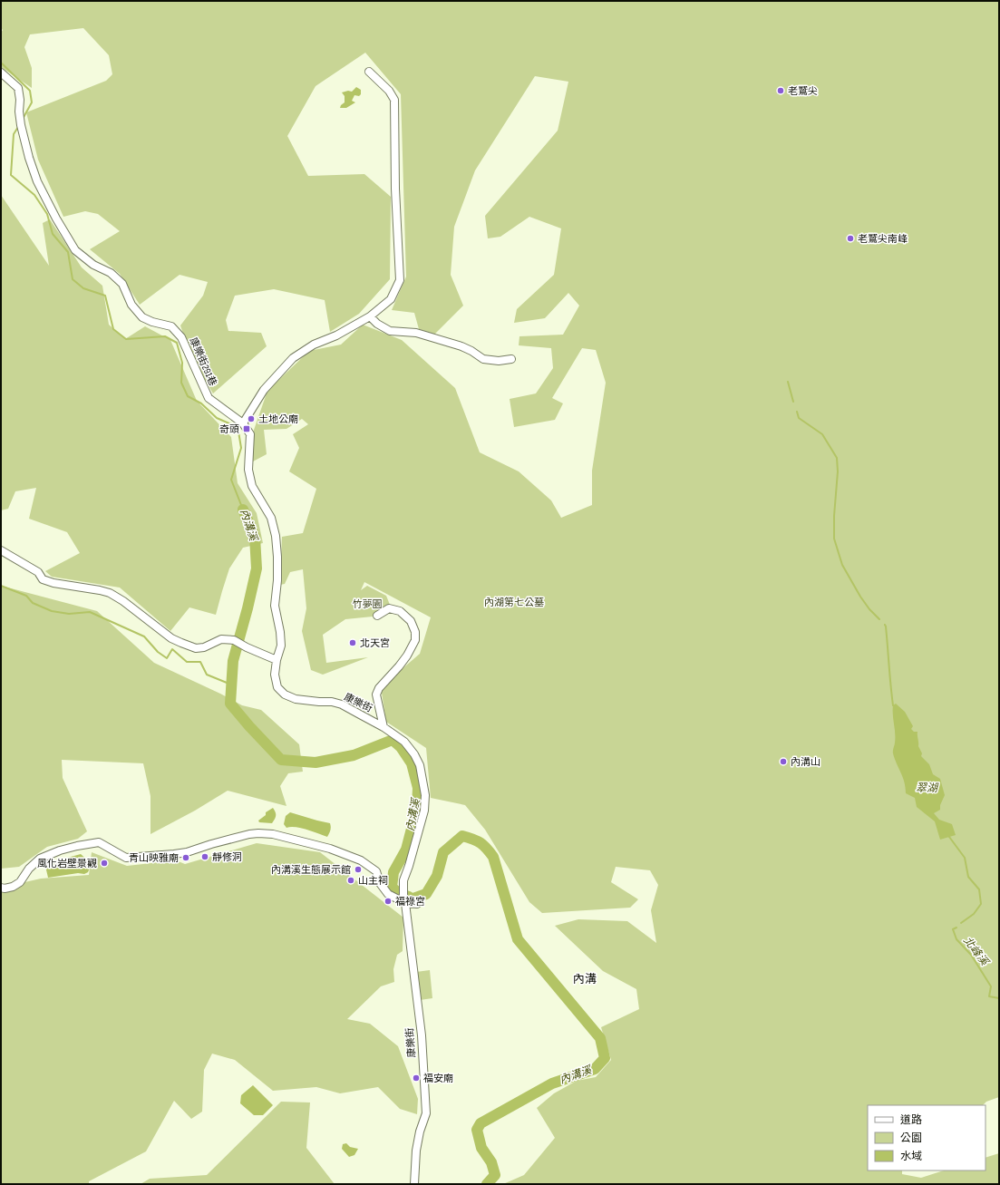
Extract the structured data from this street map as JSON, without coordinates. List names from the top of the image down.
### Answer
{
  "streets": {
    "street": ["康樂街291巷", "康樂街"]
  },
  "crossings": [
    ["康樂街291巷", "康樂街"]
  ],
  "districts": ["內溝"],
  "water": ["內溝溪", "翠湖", "北峰溪"],
  "parks": ["內湖第七公墓", "竹夢園"],
  "places": {
    "other": [
      "老鷲尖",
      "老鷲尖南峰",
      "土地公廟",
      "北天宮",
      "內溝山",
      "靜修洞",
      "青山映雅廟",
      "風化岩壁景觀",
      "內溝溪生態展示館",
      "山主祠",
      "福祿宮",
      "福安廟"
    ],
    "transit": ["奇頭"]
  },
  "legend": ["道路", "公園", "水域"]
}
